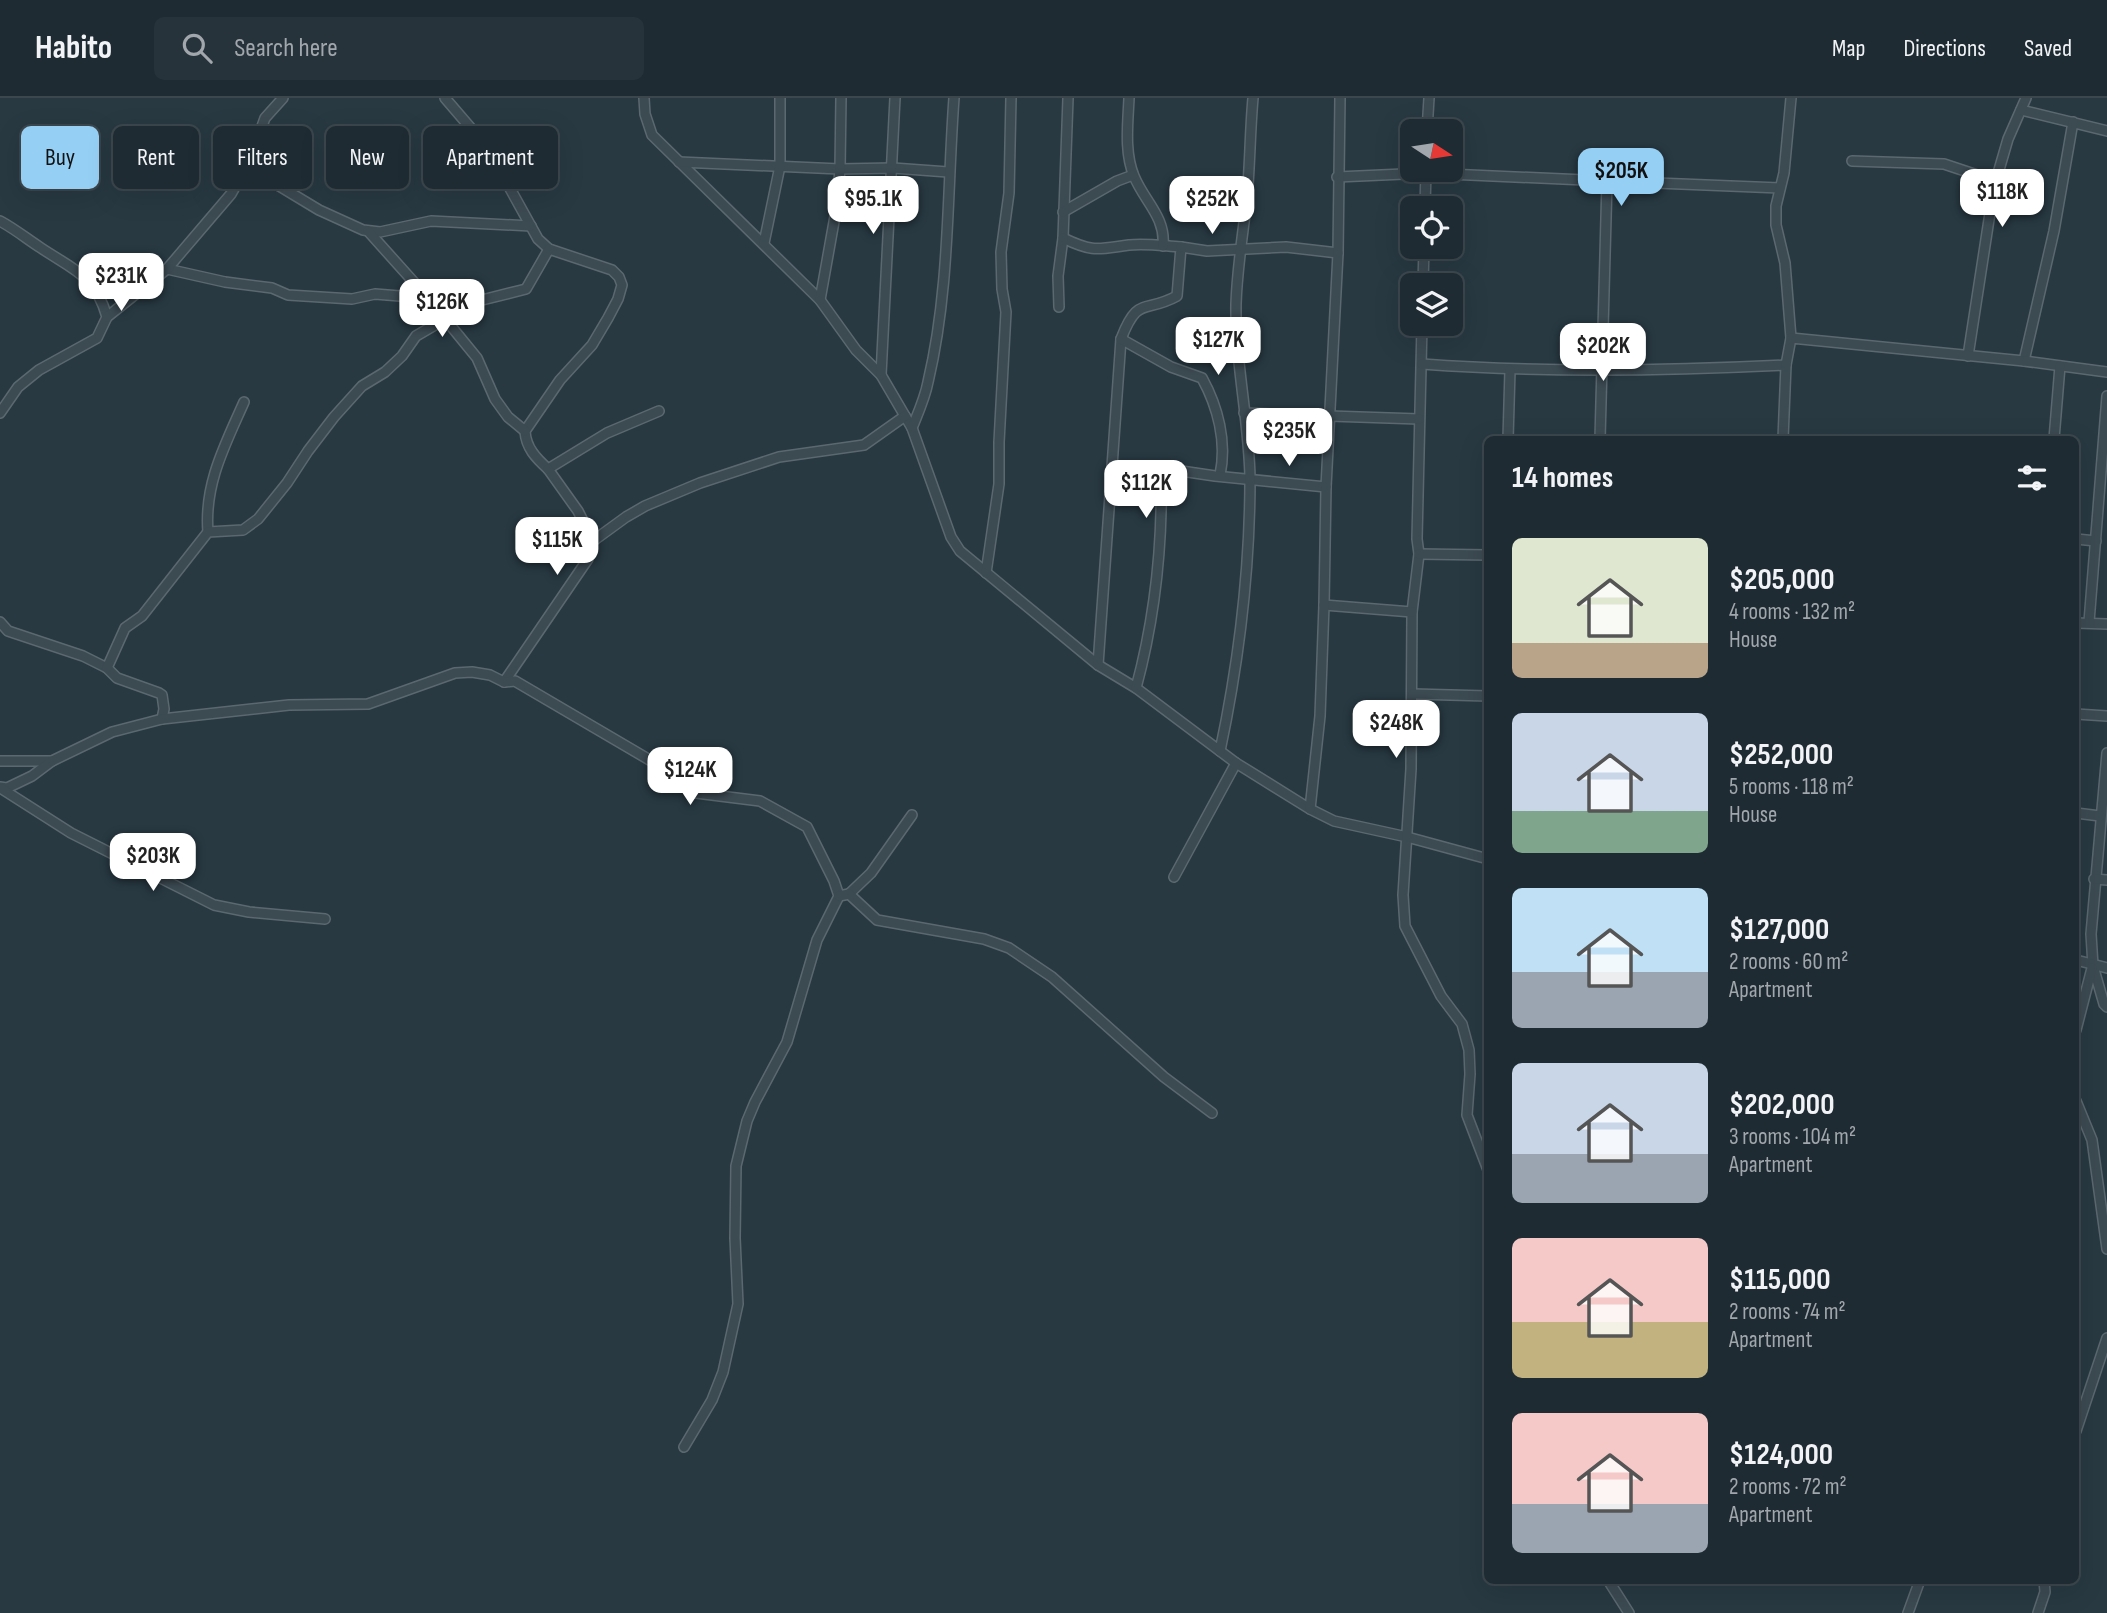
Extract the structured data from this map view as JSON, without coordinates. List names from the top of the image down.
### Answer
{
  "north": "right",
  "page": {
    "header": "Habito",
    "search": "Search here",
    "nav": ["Map", "Directions", "Saved"],
    "chip": [
      "Buy",
      "Rent",
      "Filters",
      "New",
      "Apartment"
    ],
    "price": [
      "$205K",
      "$118K",
      "$95.1K",
      "$252K",
      "$231K",
      "$126K",
      "$127K",
      "$202K",
      "$235K",
      "$112K",
      "$115K",
      "$248K",
      "$124K",
      "$203K"
    ],
    "heading": "14 homes",
    "list": [
      {
        "name": "$205,000",
        "note": "4 rooms · 132 m² · House"
      },
      {
        "name": "$252,000",
        "note": "5 rooms · 118 m² · House"
      },
      {
        "name": "$127,000",
        "note": "2 rooms · 60 m² · Apartment"
      },
      {
        "name": "$202,000",
        "note": "3 rooms · 104 m² · Apartment"
      },
      {
        "name": "$115,000",
        "note": "2 rooms · 74 m² · Apartment"
      },
      {
        "name": "$124,000",
        "note": "2 rooms · 72 m² · Apartment"
      }
    ]
  }
}
